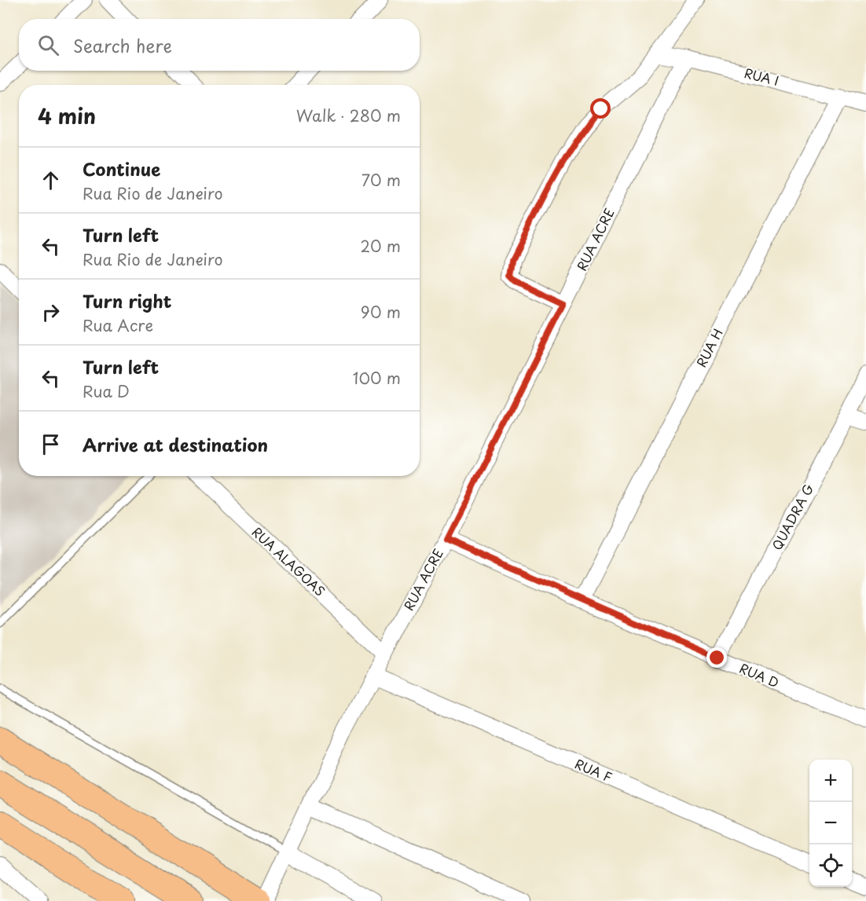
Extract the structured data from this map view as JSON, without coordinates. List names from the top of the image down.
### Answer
{
  "streets": {
    "street": [
      "RUA I",
      "RUA ACRE",
      "RUA H",
      "QUADRA G",
      "RUA ALAGOAS",
      "RUA D",
      "RUA F"
    ]
  },
  "crossings": [
    ["RUA I", "RUA ACRE"],
    ["RUA I", "RUA H"],
    ["RUA ACRE", "RUA ALAGOAS"],
    ["RUA ACRE", "RUA D"],
    ["RUA ACRE", "RUA F"],
    ["RUA H", "RUA D"],
    ["QUADRA G", "RUA D"]
  ],
  "page": {
    "search": "Search here",
    "heading": ["4 min", "Walk · 280 m"],
    "list": [
      ["Continue", "Rua Rio de Janeiro", "70 m"],
      ["Turn left", "Rua Rio de Janeiro", "20 m"],
      ["Turn right", "Rua Acre", "90 m"],
      ["Turn left", "Rua D", "100 m"],
      "Arrive at destination"
    ],
    "map_buttons": ["+", "−"]
  }
}
